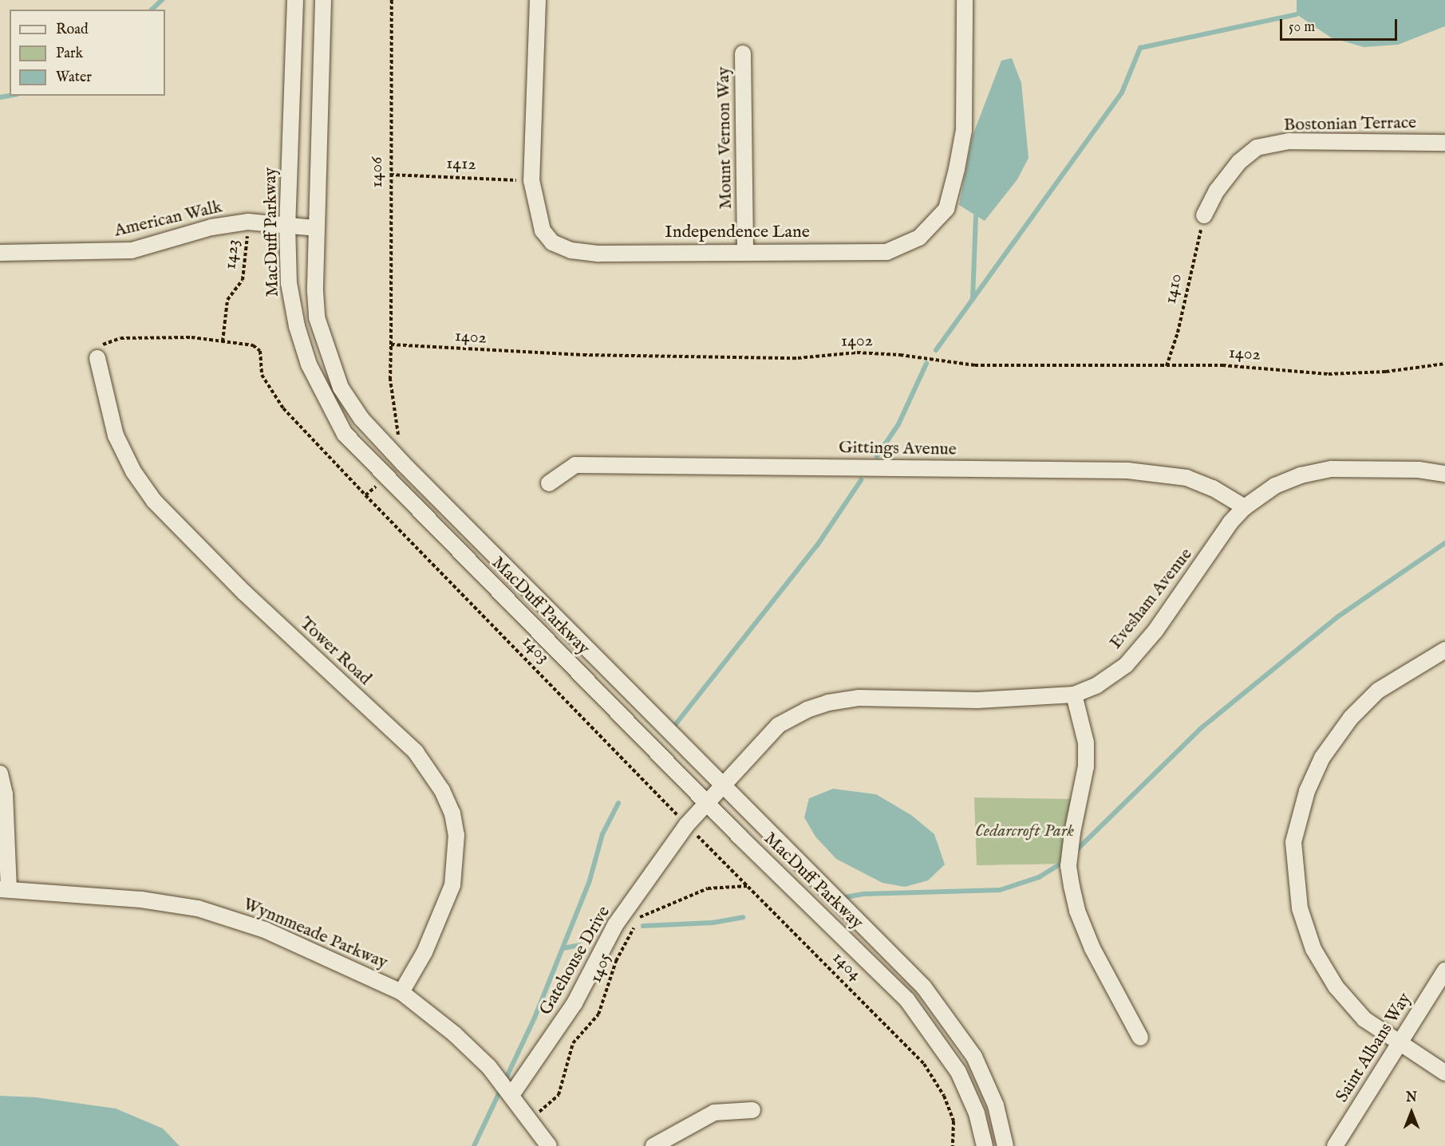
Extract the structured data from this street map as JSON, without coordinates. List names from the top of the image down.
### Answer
{
  "streets": {
    "street": [
      "Bostonian Terrace",
      "Mount Vernon Way",
      "American Walk",
      "MacDuff Parkway",
      "Independence Lane",
      "Gittings Avenue",
      "Evesham Avenue",
      "Tower Road",
      "Wynnmeade Parkway",
      "Gatehouse Drive",
      "Saint Albans Way"
    ],
    "path": [
      "1412",
      "1406",
      "1423",
      "1410",
      "1402",
      "1403",
      "1404",
      "1405"
    ]
  },
  "crossings": [
    ["Bostonian Terrace", "1410"],
    ["Mount Vernon Way", "Independence Lane"],
    ["1412", "1406"],
    ["1412", "Independence Lane"],
    ["1406", "1402"],
    ["American Walk", "MacDuff Parkway"],
    ["American Walk", "1423"],
    ["MacDuff Parkway", "Evesham Avenue"],
    ["MacDuff Parkway", "Gatehouse Drive"],
    ["1410", "1402"],
    ["Gittings Avenue", "Evesham Avenue"],
    ["Evesham Avenue", "Gatehouse Drive"],
    ["1403", "Gatehouse Drive"],
    ["1403", "1404"],
    ["Tower Road", "Wynnmeade Parkway"],
    ["Wynnmeade Parkway", "Gatehouse Drive"],
    ["Wynnmeade Parkway", "1405"],
    ["Gatehouse Drive", "1404"],
    ["1404", "1405"]
  ],
  "parks": ["Cedarcroft Park"],
  "legend": ["Road", "Park", "Water"],
  "scale_bar": "50 m",
  "north": "top"
}
